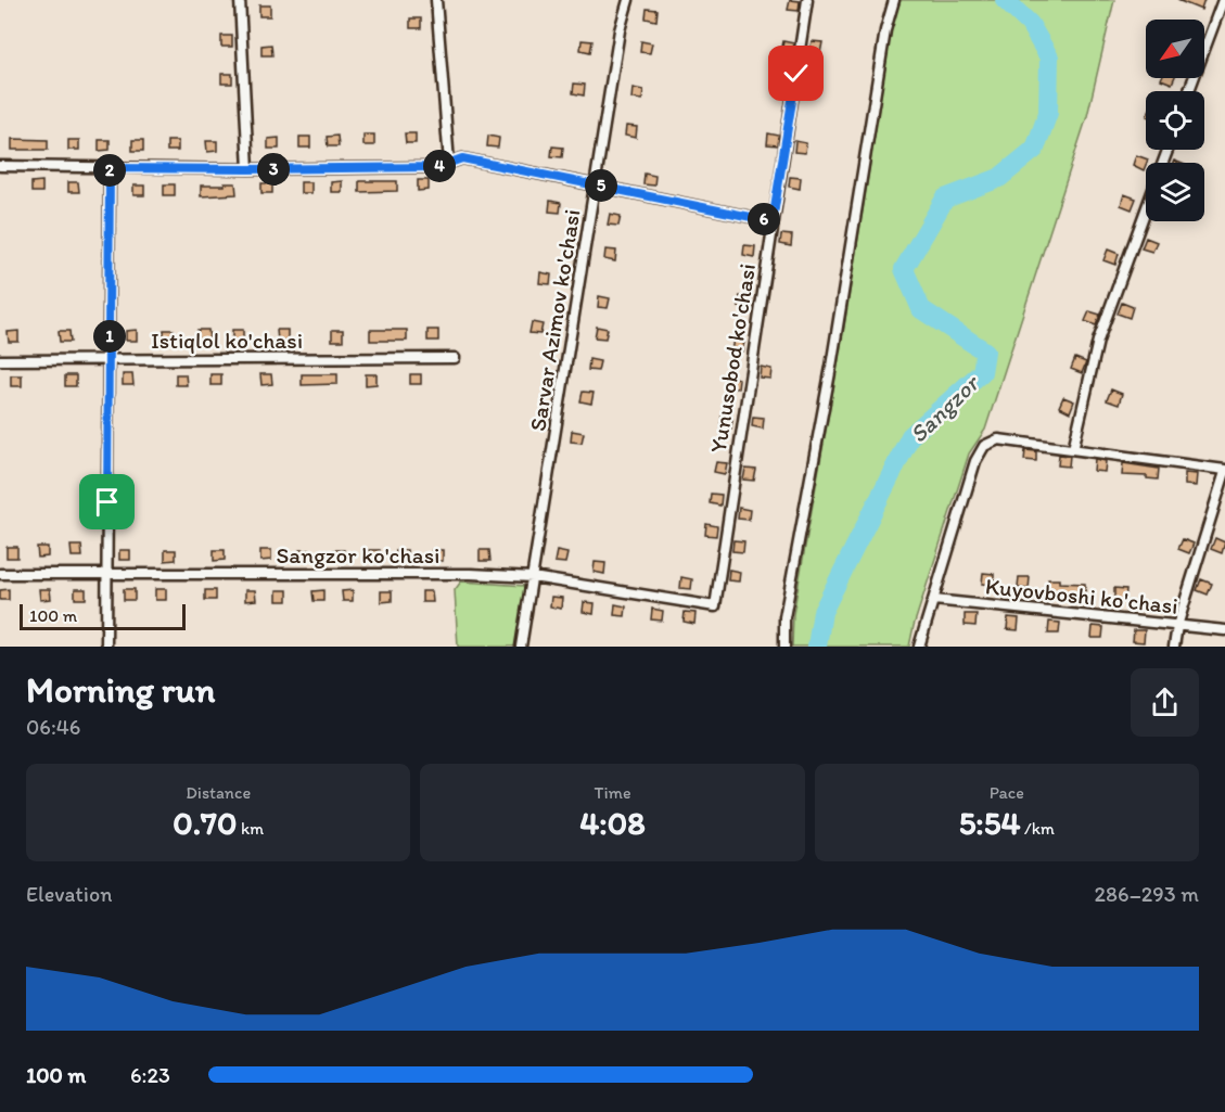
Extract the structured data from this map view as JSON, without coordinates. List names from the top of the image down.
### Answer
{
  "streets": {
    "street": [
      "Sarvar Azimov ko'chasi",
      "Istiqlol ko'chasi",
      "Yunusobod ko'chasi",
      "Sangzor ko'chasi",
      "Kuyovboshi ko'chasi"
    ]
  },
  "crossings": [
    ["Sarvar Azimov ko'chasi", "Sangzor ko'chasi"],
    ["Yunusobod ko'chasi", "Sangzor ko'chasi"]
  ],
  "water": ["Sangzor"],
  "scale_bar": "100 m",
  "north": "bottom left",
  "page": {
    "pins": [
      "4",
      "3",
      "2",
      "5",
      "6",
      "1"
    ],
    "scale": "100 m",
    "heading": ["Morning run", "06:46"],
    "stats": [
      ["Distance", "0.70 km"],
      ["Time", "4:08"],
      ["Pace", "5:54 /km"]
    ],
    "chart": ["Elevation", "286–293 m"],
    "list": [
      {
        "name": "100 m",
        "note": "6:23"
      }
    ]
  }
}
